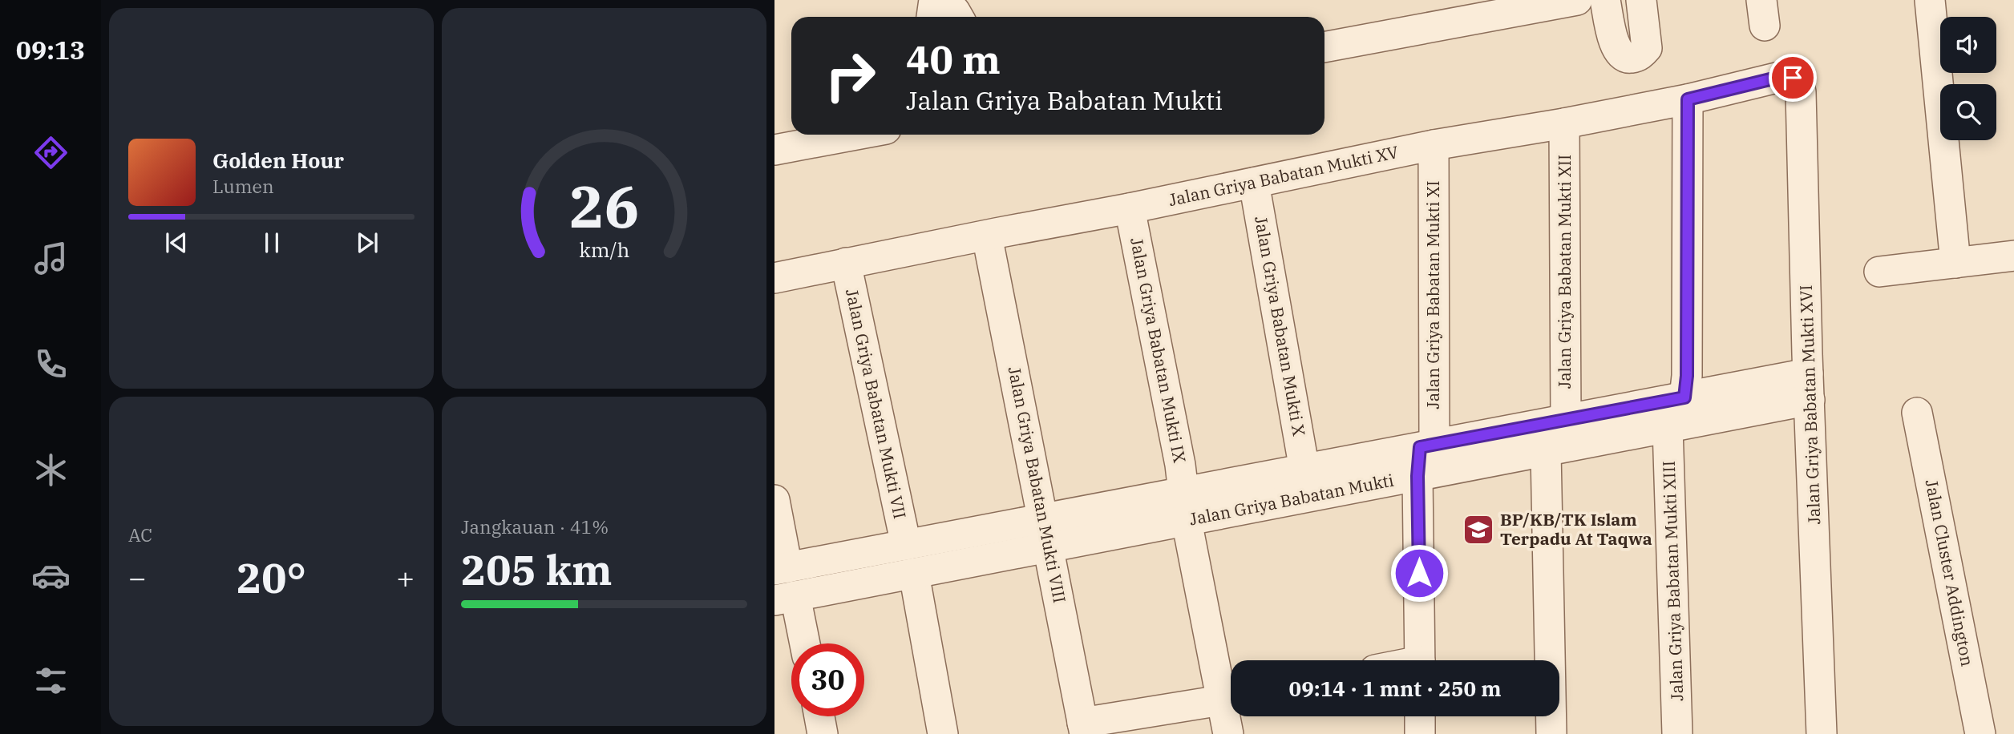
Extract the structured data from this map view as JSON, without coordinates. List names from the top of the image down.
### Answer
{
  "streets": {
    "street": [
      "Jalan Griya Babatan Mukti XV",
      "Jalan Griya Babatan Mukti XII",
      "Jalan Griya Babatan Mukti XI",
      "Jalan Griya Babatan Mukti X",
      "Jalan Griya Babatan Mukti IX",
      "Jalan Griya Babatan Mukti VII",
      "Jalan Griya Babatan Mukti XVI",
      "Jalan Griya Babatan Mukti VIII",
      "Jalan Griya Babatan Mukti",
      "Jalan Cluster Addington",
      "Jalan Griya Babatan Mukti XIII"
    ]
  },
  "crossings": [
    ["Jalan Griya Babatan Mukti XV", "Jalan Griya Babatan Mukti XII"],
    ["Jalan Griya Babatan Mukti XV", "Jalan Griya Babatan Mukti XI"],
    ["Jalan Griya Babatan Mukti XV", "Jalan Griya Babatan Mukti X"],
    ["Jalan Griya Babatan Mukti XV", "Jalan Griya Babatan Mukti IX"],
    ["Jalan Griya Babatan Mukti XV", "Jalan Griya Babatan Mukti VII"],
    ["Jalan Griya Babatan Mukti XV", "Jalan Griya Babatan Mukti XVI"],
    ["Jalan Griya Babatan Mukti XV", "Jalan Griya Babatan Mukti VIII"],
    ["Jalan Griya Babatan Mukti XII", "Jalan Griya Babatan Mukti"],
    ["Jalan Griya Babatan Mukti XI", "Jalan Griya Babatan Mukti"],
    ["Jalan Griya Babatan Mukti X", "Jalan Griya Babatan Mukti"],
    ["Jalan Griya Babatan Mukti IX", "Jalan Griya Babatan Mukti"],
    ["Jalan Griya Babatan Mukti VII", "Jalan Griya Babatan Mukti"],
    ["Jalan Griya Babatan Mukti XVI", "Jalan Griya Babatan Mukti"],
    ["Jalan Griya Babatan Mukti VIII", "Jalan Griya Babatan Mukti"],
    ["Jalan Griya Babatan Mukti", "Jalan Griya Babatan Mukti XIII"]
  ],
  "places": {
    "school or university": ["BP/KB/TK Islam Terpadu At Taqwa"]
  },
  "page": {
    "tabs": "09:13",
    "turn": ["40 m", "Jalan Griya Babatan Mukti"],
    "song": ["Golden Hour", "Lumen"],
    "tile": [
      "AC",
      ["Jangkauan · 41%", "205 km"]
    ],
    "heat": ["−", "20°", "+"],
    "limit": "30",
    "trip": "09:14 · 1 mnt · 250 m",
    "gauge": ["26", "km/h"]
  }
}
